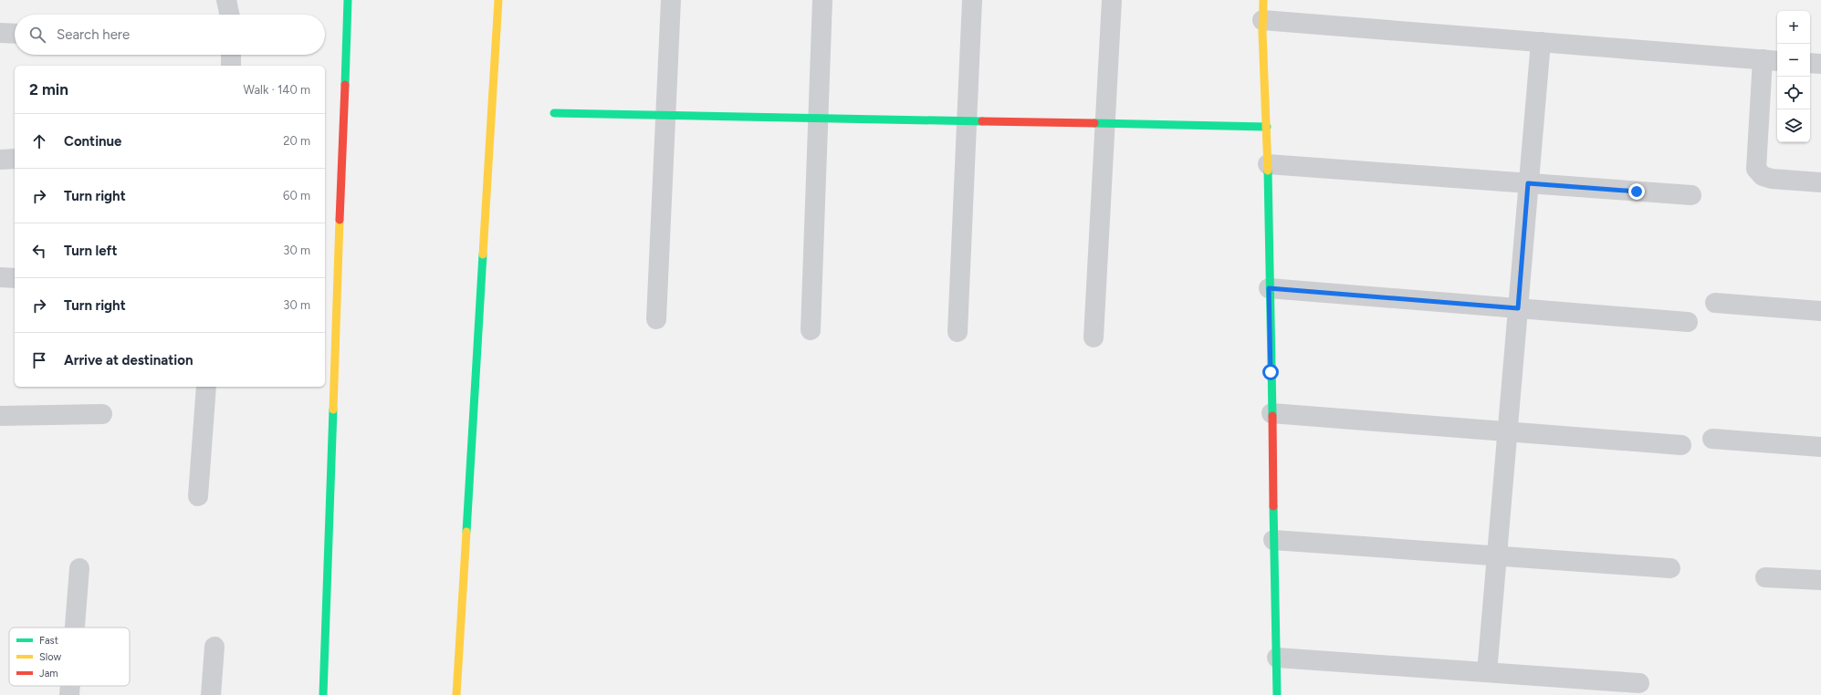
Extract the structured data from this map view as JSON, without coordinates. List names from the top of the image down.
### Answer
{
  "legend": ["Fast", "Slow", "Jam"],
  "page": {
    "map_buttons": ["+", "−"],
    "search": "Search here",
    "heading": ["2 min", "Walk · 140 m"],
    "list": [
      ["Continue", "20 m"],
      ["Turn right", "60 m"],
      ["Turn left", "30 m"],
      ["Turn right", "30 m"],
      "Arrive at destination"
    ]
  }
}
